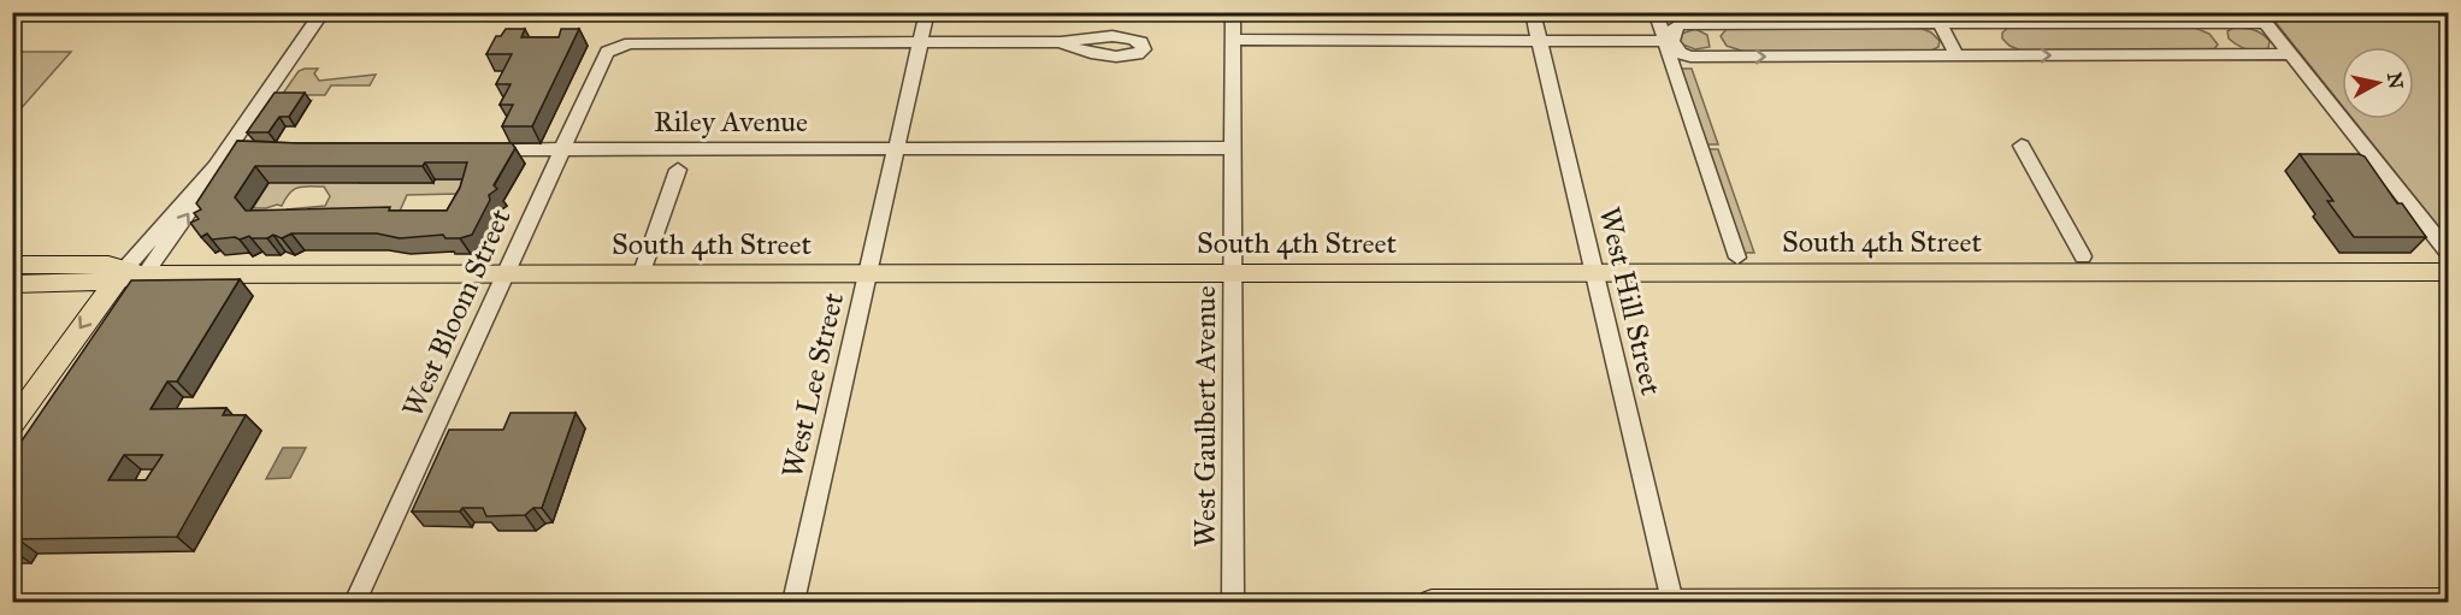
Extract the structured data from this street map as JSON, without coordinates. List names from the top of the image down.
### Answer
{
  "streets": {
    "main road": ["South 4th Street"],
    "street": [
      "Riley Avenue",
      "West Hill Street",
      "West Bloom Street",
      "West Lee Street",
      "West Gaulbert Avenue"
    ]
  },
  "crossings": [
    ["Riley Avenue", "West Bloom Street"],
    ["Riley Avenue", "West Lee Street"],
    ["Riley Avenue", "West Gaulbert Avenue"],
    ["South 4th Street", "West Hill Street"],
    ["South 4th Street", "West Bloom Street"],
    ["South 4th Street", "West Lee Street"],
    ["South 4th Street", "West Gaulbert Avenue"],
    ["West Bloom Street", "West Lee Street"]
  ],
  "north": "right"
}
